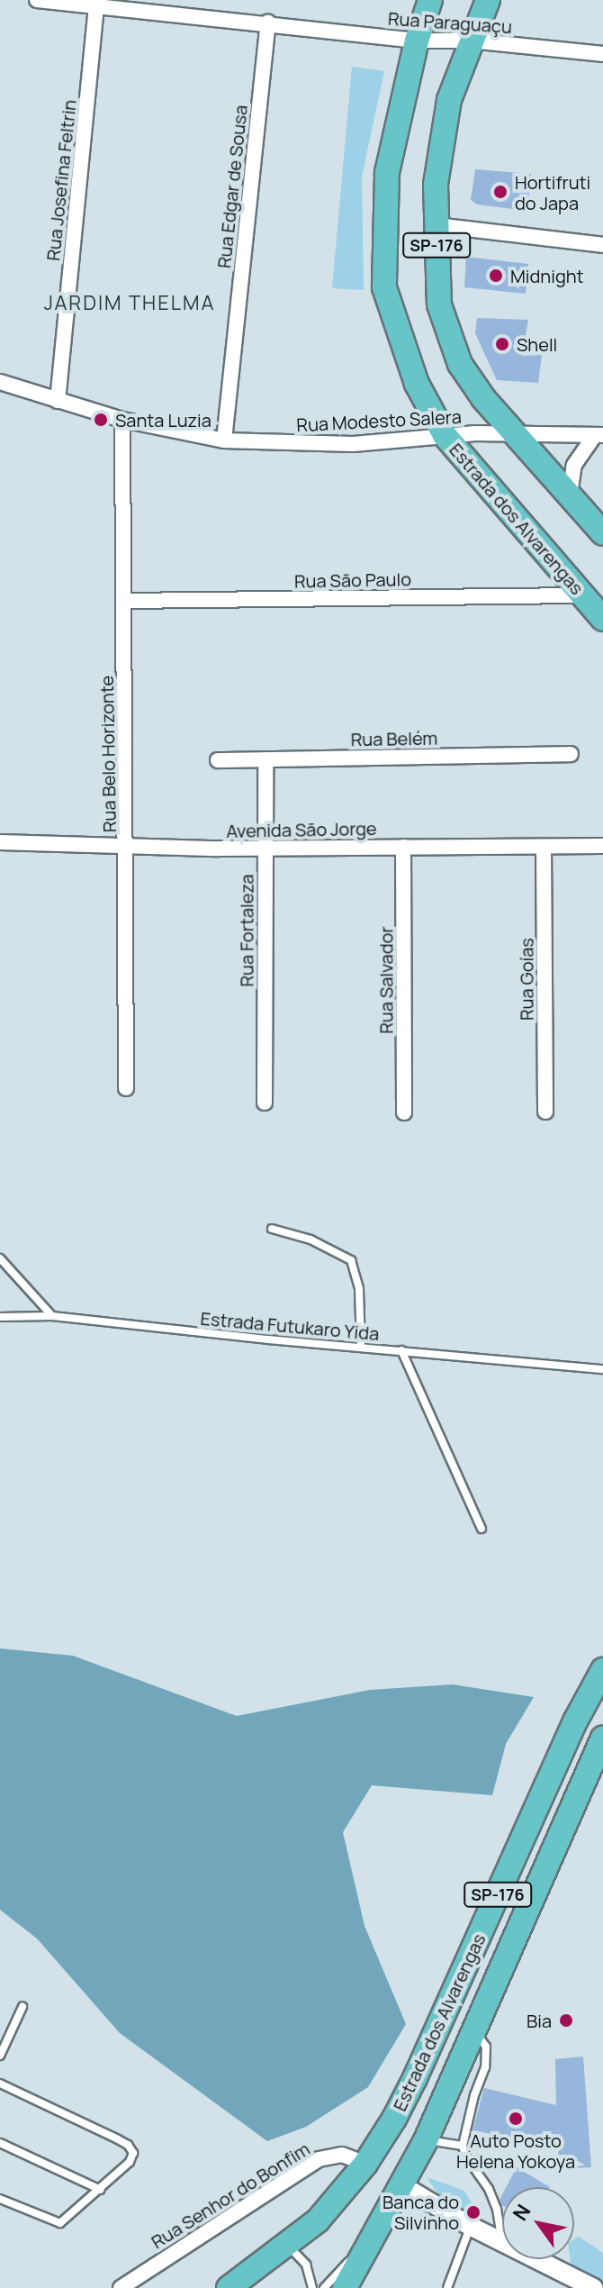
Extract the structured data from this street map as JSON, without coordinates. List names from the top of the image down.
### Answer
{
  "streets": {
    "main road": ["SP-176", "Estrada dos Alvarengas"],
    "street": [
      "Rua Paraguaçu",
      "Rua Josefina Feltrin",
      "Rua Edgar de Sousa",
      "Rua Modesto Salera",
      "Rua São Paulo",
      "Rua Belém",
      "Rua Belo Horizonte",
      "Avenida São Jorge",
      "Rua Fortaleza",
      "Rua Goías",
      "Rua Salvador",
      "Rua Senhor do Bonfim"
    ],
    "lane": ["Estrada Futukaro Yida"]
  },
  "crossings": [
    ["Rua Paraguaçu", "Rua Josefina Feltrin"],
    ["Rua Paraguaçu", "Rua Edgar de Sousa"],
    ["Rua Paraguaçu", "SP-176"],
    ["Rua Paraguaçu", "Estrada dos Alvarengas"],
    ["Rua Josefina Feltrin", "Rua Modesto Salera"],
    ["Rua Edgar de Sousa", "Rua Modesto Salera"],
    ["SP-176", "Rua Modesto Salera"],
    ["Rua Modesto Salera", "Estrada dos Alvarengas"],
    ["Rua Modesto Salera", "Rua Belo Horizonte"],
    ["Estrada dos Alvarengas", "Rua São Paulo"],
    ["Estrada dos Alvarengas", "Rua Senhor do Bonfim"],
    ["Rua São Paulo", "Rua Belo Horizonte"],
    ["Rua Belém", "Rua Fortaleza"],
    ["Rua Belo Horizonte", "Avenida São Jorge"],
    ["Avenida São Jorge", "Rua Fortaleza"],
    ["Avenida São Jorge", "Rua Goías"],
    ["Avenida São Jorge", "Rua Salvador"]
  ],
  "districts": ["JARDIM THELMA"],
  "places": [
    "Hortifruti do Japa",
    "Midnight",
    "Shell",
    "Santa Luzia",
    "Bia",
    "Auto Posto Helena Yokoya",
    "Banca do Silvinho"
  ],
  "north": "top left"
}
